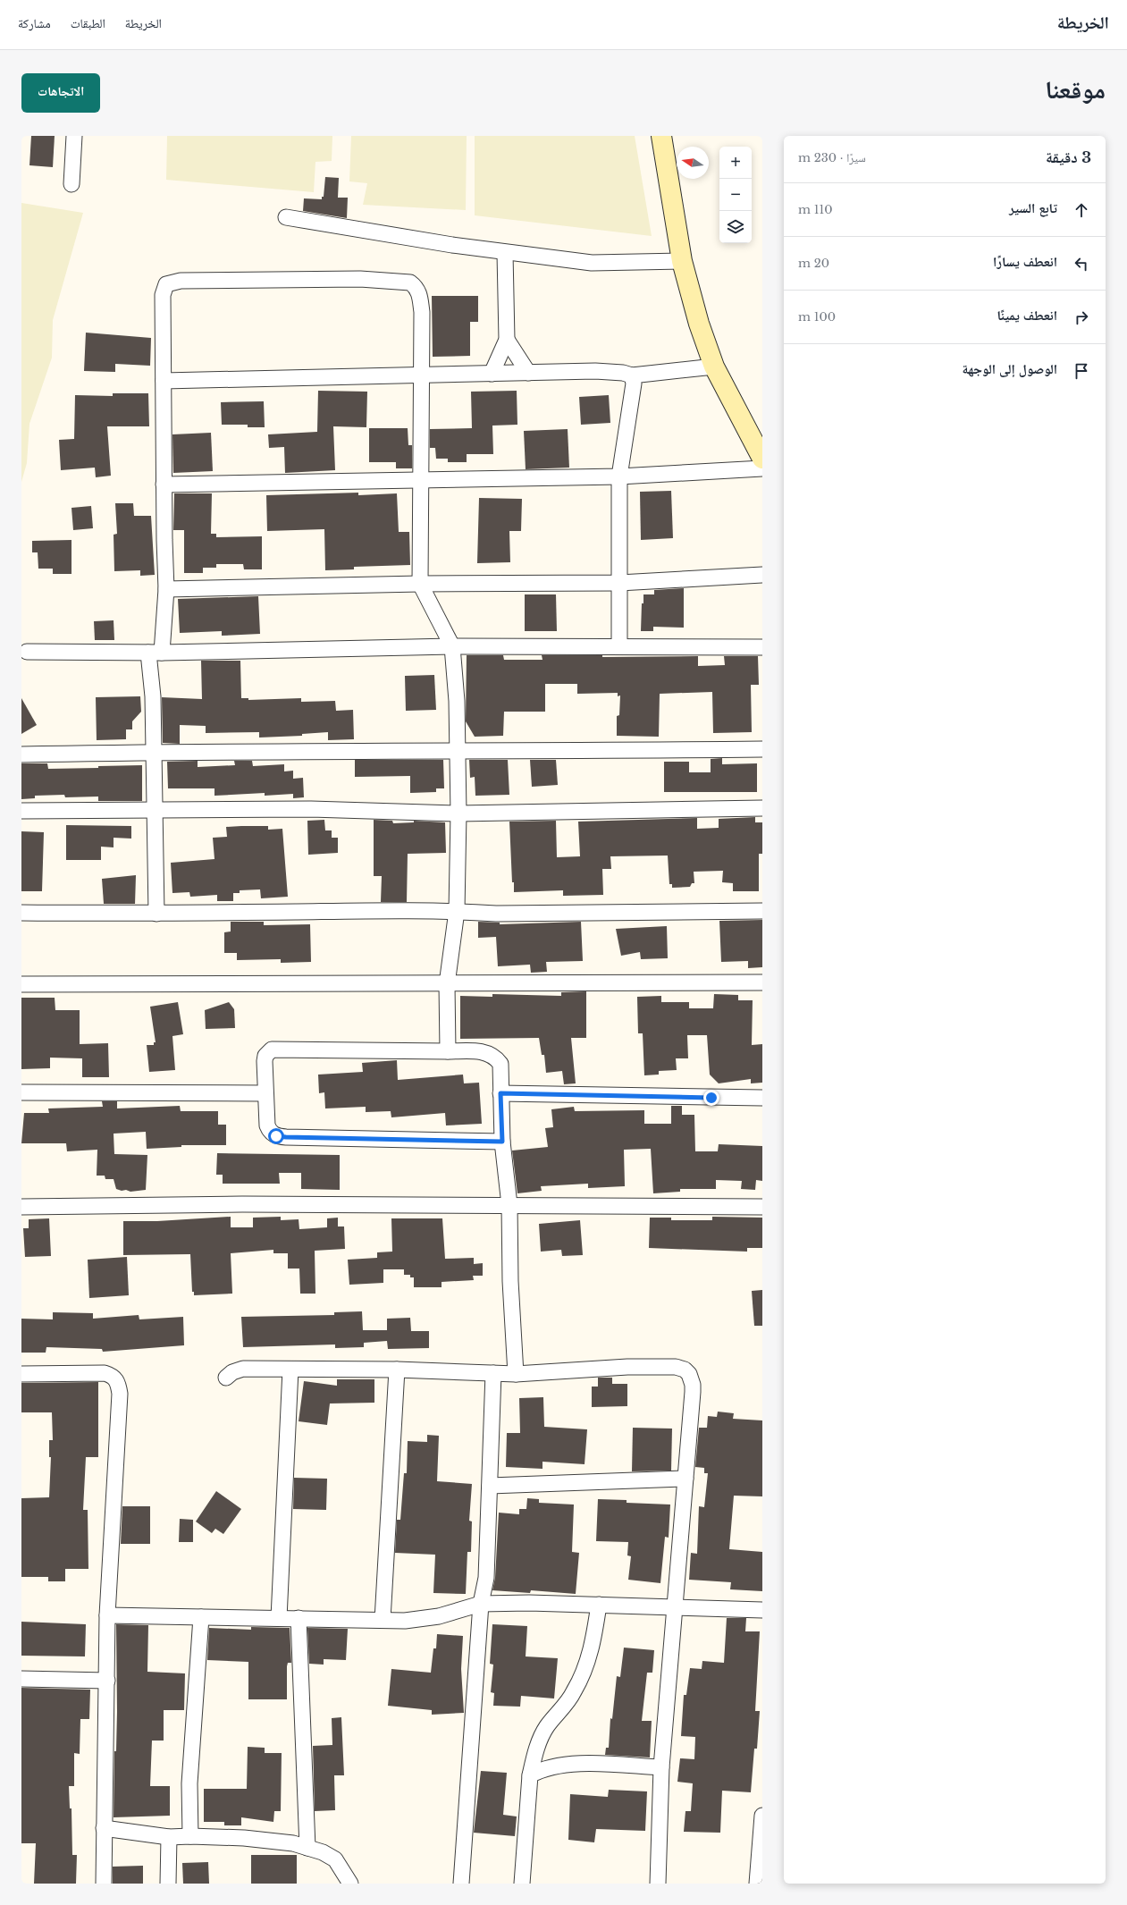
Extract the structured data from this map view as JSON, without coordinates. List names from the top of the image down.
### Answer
{
  "north": "left",
  "page": {
    "header": "الخريطة",
    "nav": ["الخريطة", "الطبقات", "مشاركة"],
    "title": "موقعنا",
    "buttons": "الاتجاهات",
    "heading": ["3 دقيقة", "سيرًا · 230 m"],
    "map_buttons": ["+", "−"],
    "list": [
      ["تابع السير", "110 m"],
      ["انعطف يسارًا", "20 m"],
      ["انعطف يمينًا", "100 m"],
      "الوصول إلى الوجهة"
    ]
  }
}
